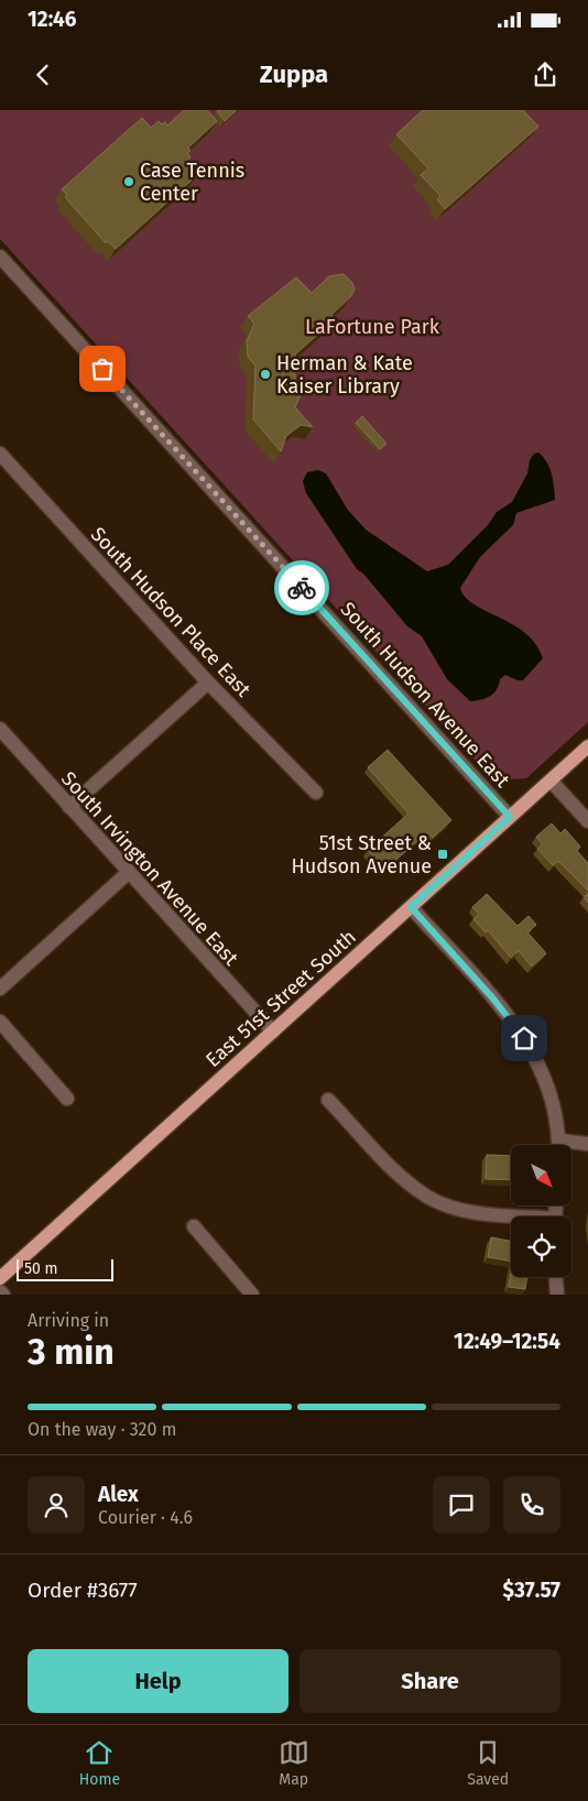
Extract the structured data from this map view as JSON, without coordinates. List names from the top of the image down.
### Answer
{
  "streets": {
    "main road": ["East 51st Street South"],
    "street": ["South Hudson Place East", "South Hudson Avenue East", "South Irvington Avenue East"]
  },
  "crossings": [
    ["South Hudson Avenue East", "East 51st Street South"],
    ["South Irvington Avenue East", "East 51st Street South"]
  ],
  "parks": ["LaFortune Park"],
  "places": {
    "other": ["Case Tennis Center", "Herman & Kate Kaiser Library"],
    "transit": ["51st Street & Hudson Avenue"]
  },
  "scale_bar": "50 m",
  "north": "bottom right",
  "page": {
    "status": "12:46",
    "header": "Zuppa",
    "scale": "50 m",
    "heading": ["3 min", "Arriving in", "12:49–12:54"],
    "panel": [
      "Alex",
      "Courier · 4.6",
      "Order #3677",
      "$37.57"
    ],
    "bar": "On the way · 320 m",
    "buttons": ["Help", "Share"],
    "tabs": ["Home", "Map", "Saved"]
  }
}
